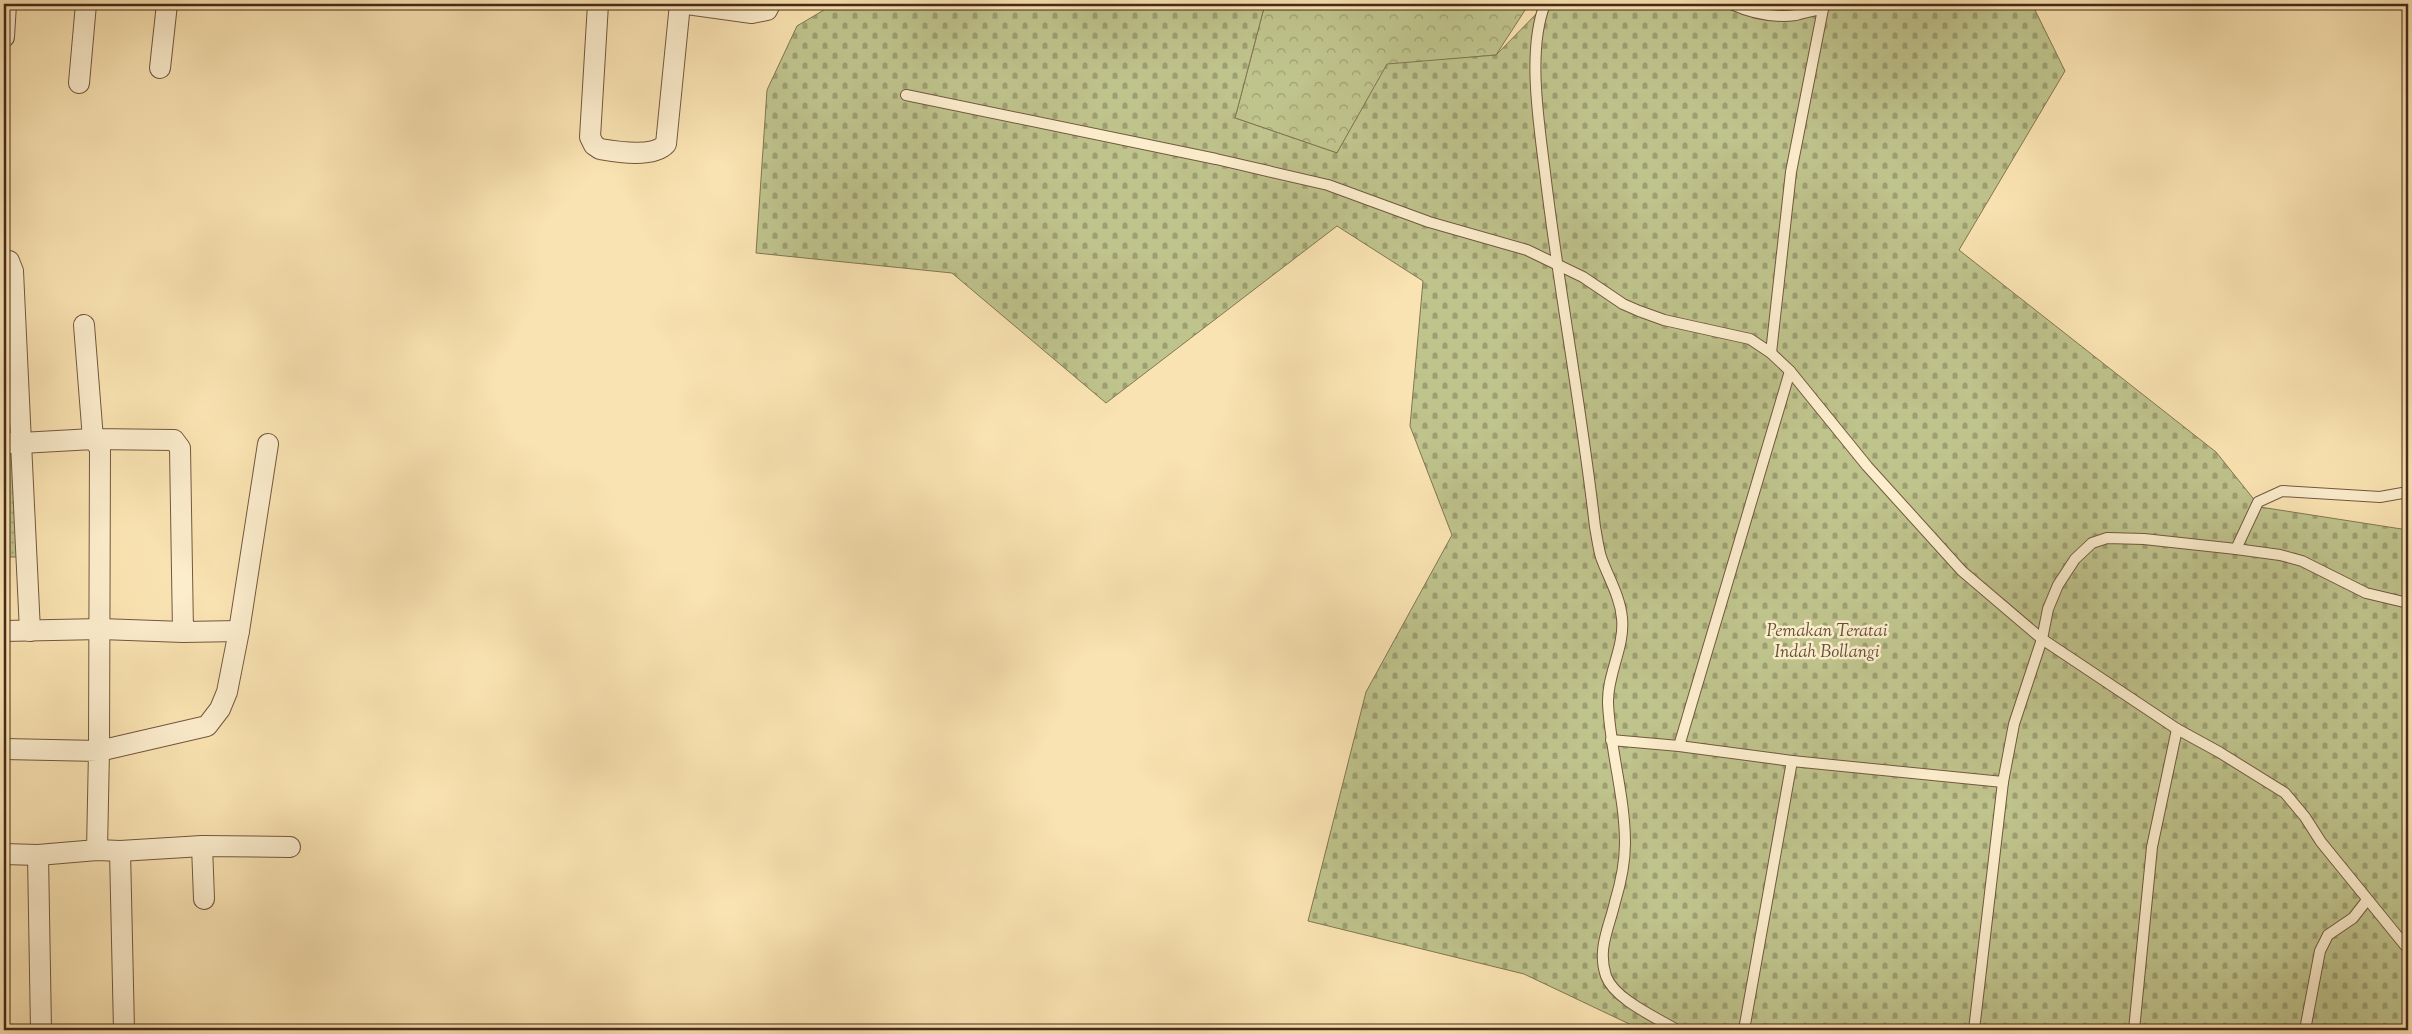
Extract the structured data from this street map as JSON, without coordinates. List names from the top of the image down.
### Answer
{
  "parks": ["Pemakan Teratai Indah Bollangi"]
}
